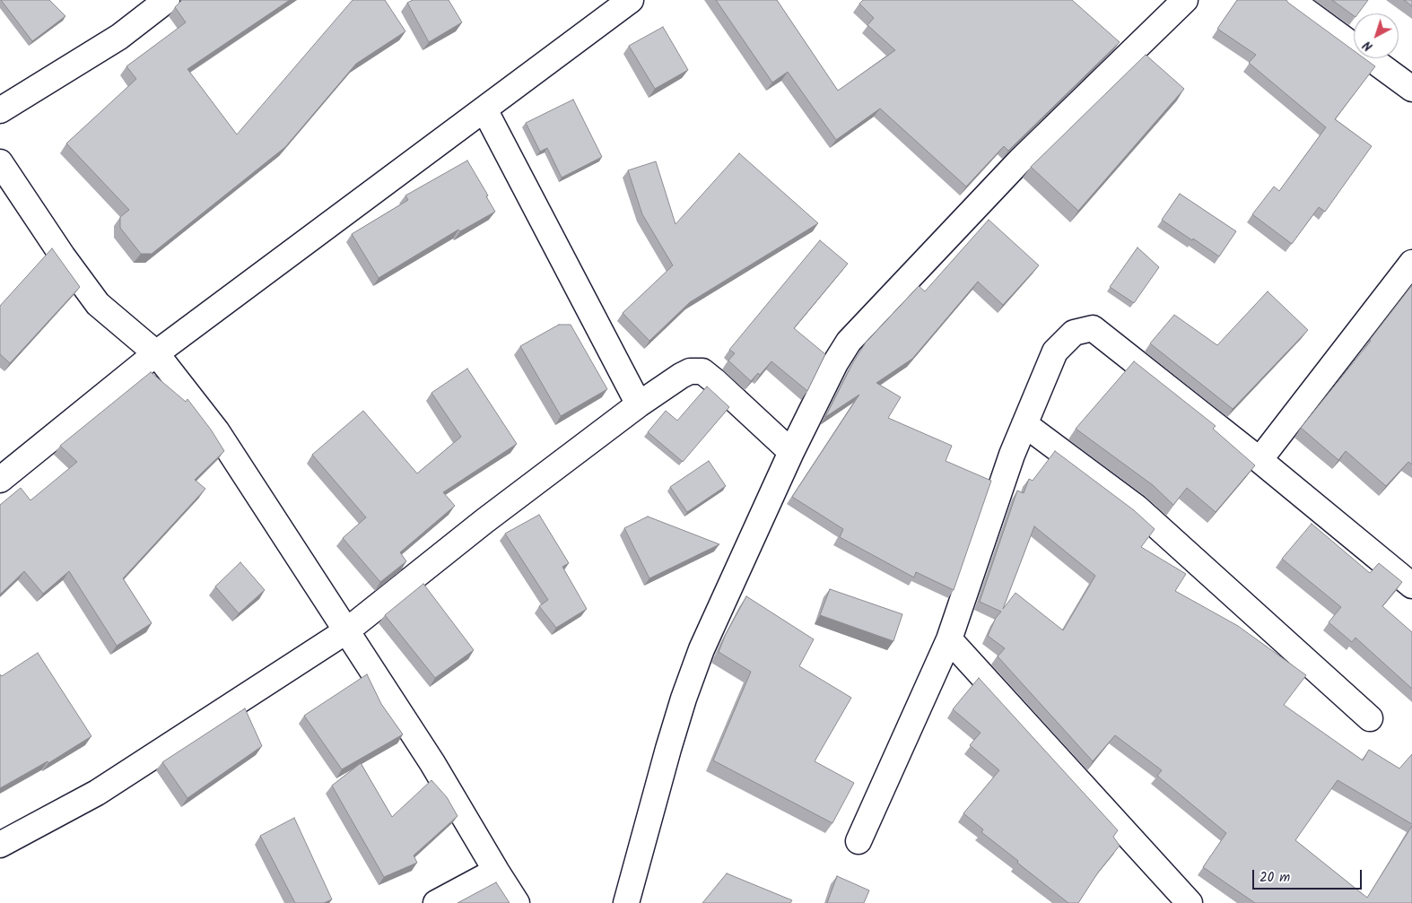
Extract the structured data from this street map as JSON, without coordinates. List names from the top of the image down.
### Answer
{
  "scale_bar": "20 m",
  "north": "bottom left"
}
